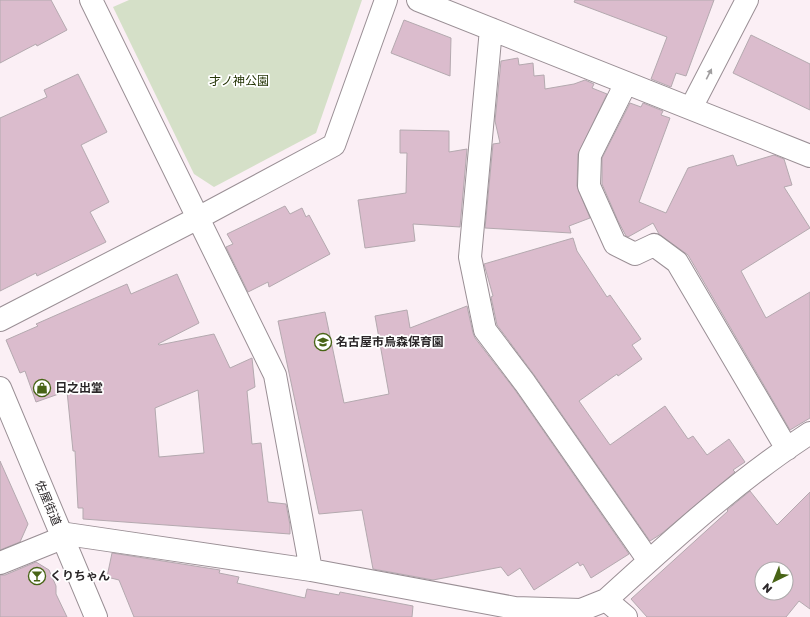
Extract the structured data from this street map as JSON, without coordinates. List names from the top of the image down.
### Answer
{
  "streets": {
    "street": ["佐屋街道"]
  },
  "parks": ["才ノ神公園"],
  "places": {
    "school or university": ["名古屋市烏森保育園"],
    "shop": ["日之出堂"],
    "bar": ["くりちゃん"]
  },
  "north": "bottom left"
}
